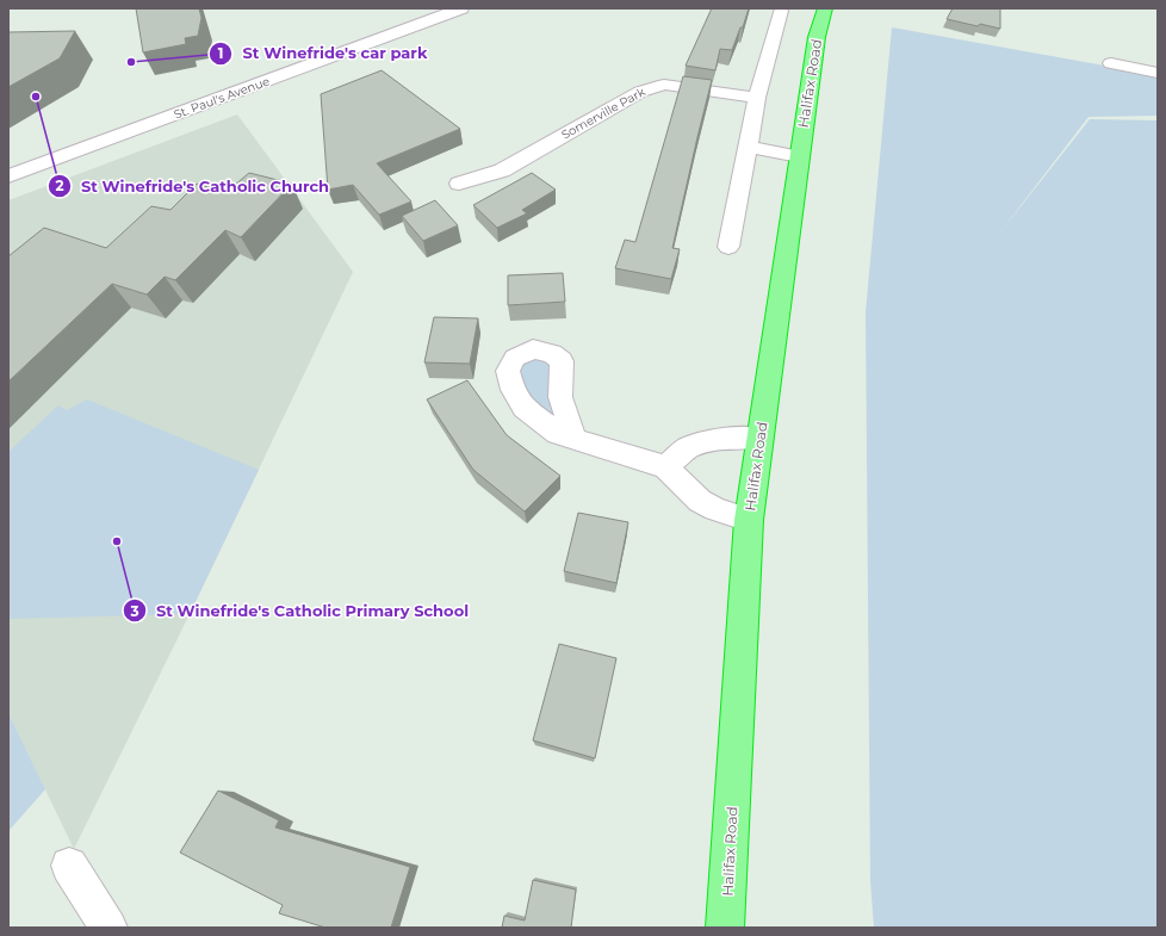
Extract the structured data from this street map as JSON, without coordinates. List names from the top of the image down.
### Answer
{
  "streets": {
    "highway": ["Halifax Road"],
    "street": ["St. Paul's Avenue", "Somerville Park"]
  },
  "places": ["St Winefride's car park", "St Winefride's Catholic Church", "St Winefride's Catholic Primary School"]
}
